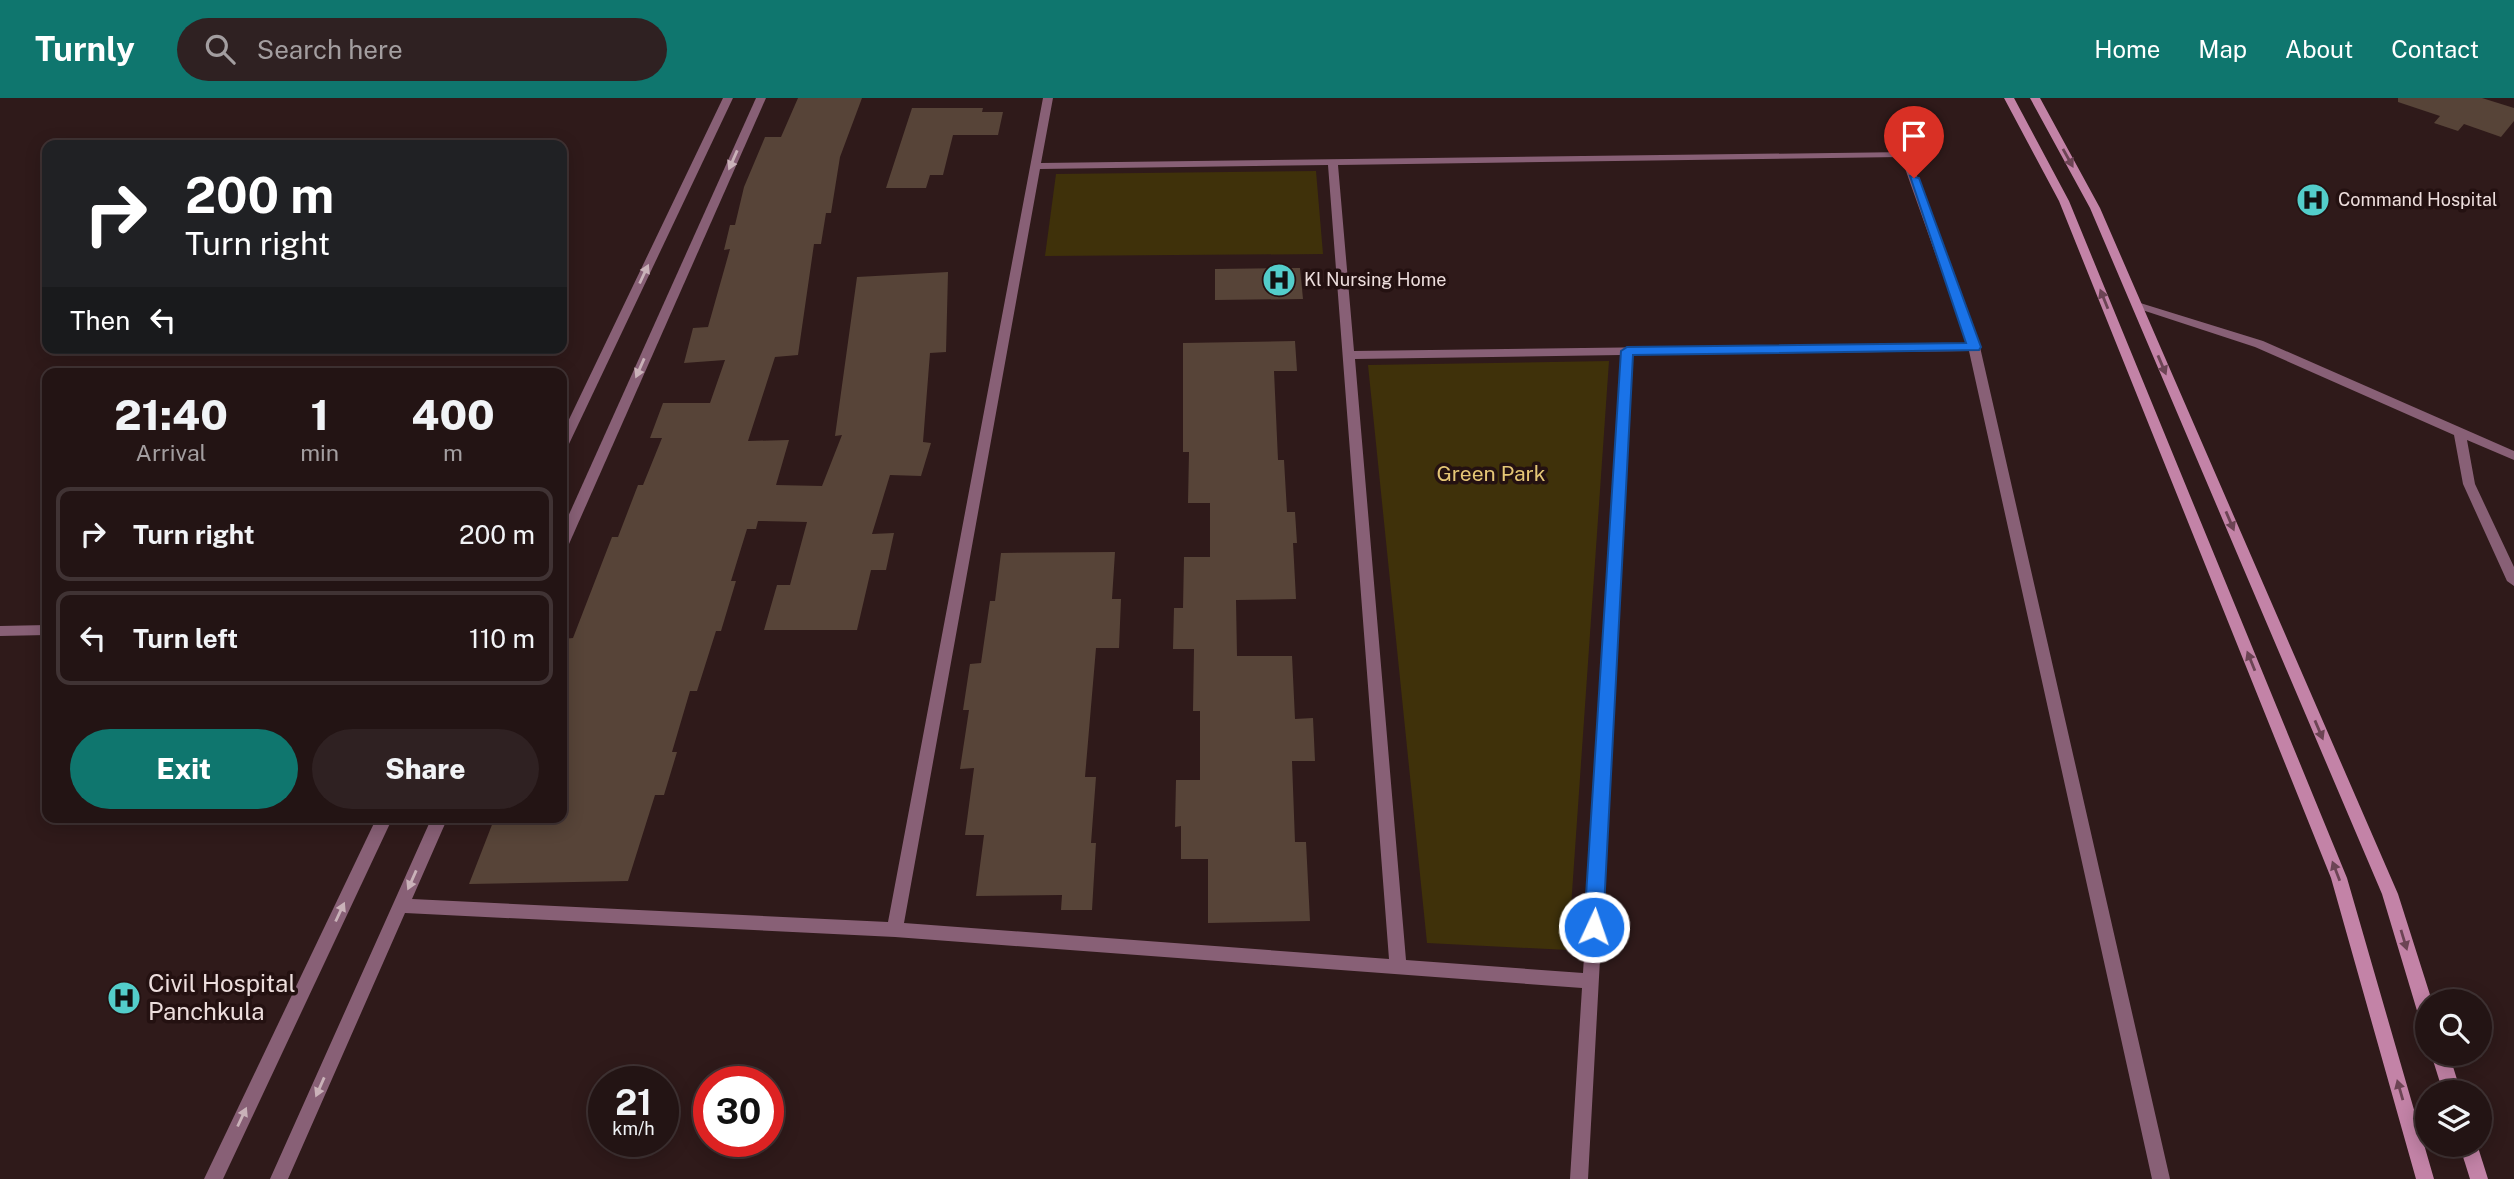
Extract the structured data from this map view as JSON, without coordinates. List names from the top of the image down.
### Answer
{
  "parks": ["Green Park"],
  "places": {
    "hospital": ["Command Hospital", "Kl Nursing Home", "Civil Hospital Panchkula"]
  },
  "page": {
    "header": "Turnly",
    "search": "Search here",
    "nav": [
      "Home",
      "Map",
      "About",
      "Contact"
    ],
    "turn": ["200 m", "Turn right"],
    "then": "Then",
    "eta": [
      "21:40",
      "Arrival",
      "1",
      "min",
      "400",
      "m"
    ],
    "list": [
      {
        "name": "Turn right",
        "value": "200 m"
      },
      {
        "name": "Turn left",
        "value": "110 m"
      }
    ],
    "buttons": ["Exit", "Share"],
    "speed": "21 km/h",
    "limit": "30"
  }
}
